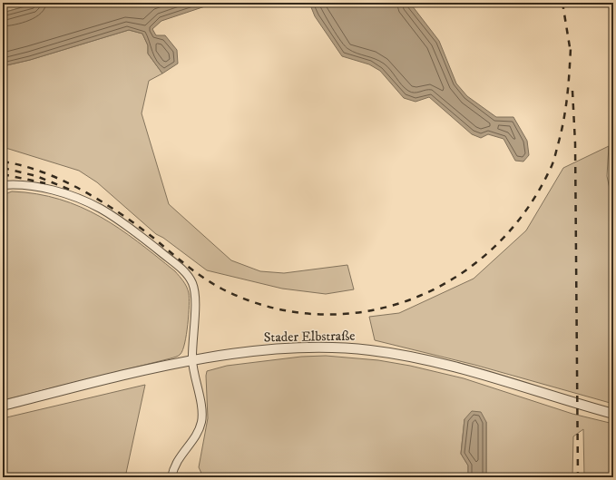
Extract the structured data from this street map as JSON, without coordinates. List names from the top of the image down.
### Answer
{
  "streets": {
    "street": ["Stader Elbstraße"]
  }
}
